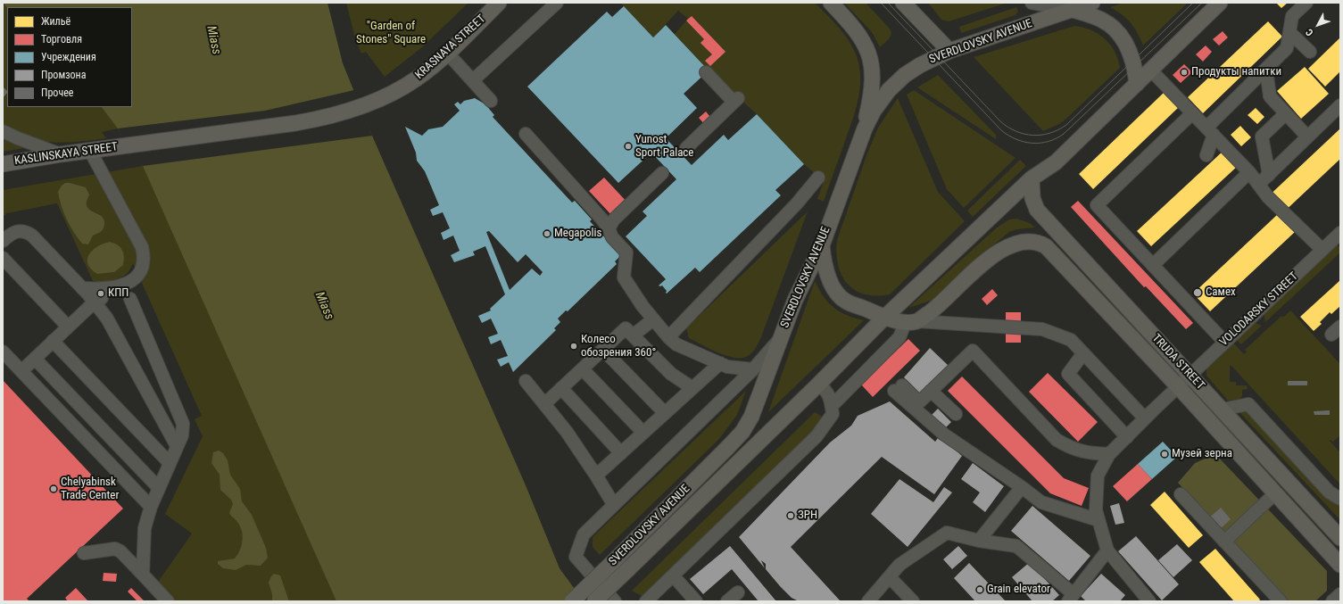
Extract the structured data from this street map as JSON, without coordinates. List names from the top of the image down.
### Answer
{
  "streets": {
    "main road": [
      "SVERDLOVSKY AVENUE",
      "KRASNAYA STREET",
      "KASLINSKAYA STREET",
      "TRUDA STREET"
    ],
    "street": ["VOLODARSKY STREET"]
  },
  "crossings": [
    ["SVERDLOVSKY AVENUE", "TRUDA STREET"],
    ["KRASNAYA STREET", "KASLINSKAYA STREET"],
    ["VOLODARSKY STREET", "TRUDA STREET"]
  ],
  "water": ["Miass"],
  "parks": ["\"Garden of Stones\" Square"],
  "places": [
    "Продукты напитки",
    "Yunost Sport Palace",
    "Megapolis",
    "Самех",
    "КПП",
    "Колесо обозрения 360°",
    "Музей зерна",
    "Chelyabinsk Trade Center",
    "ЗРН",
    "Grain elevator"
  ],
  "legend": [
    "Жильё",
    "Торговля",
    "Учреждения",
    "Промзона",
    "Прочее"
  ],
  "north": "bottom left"
}
